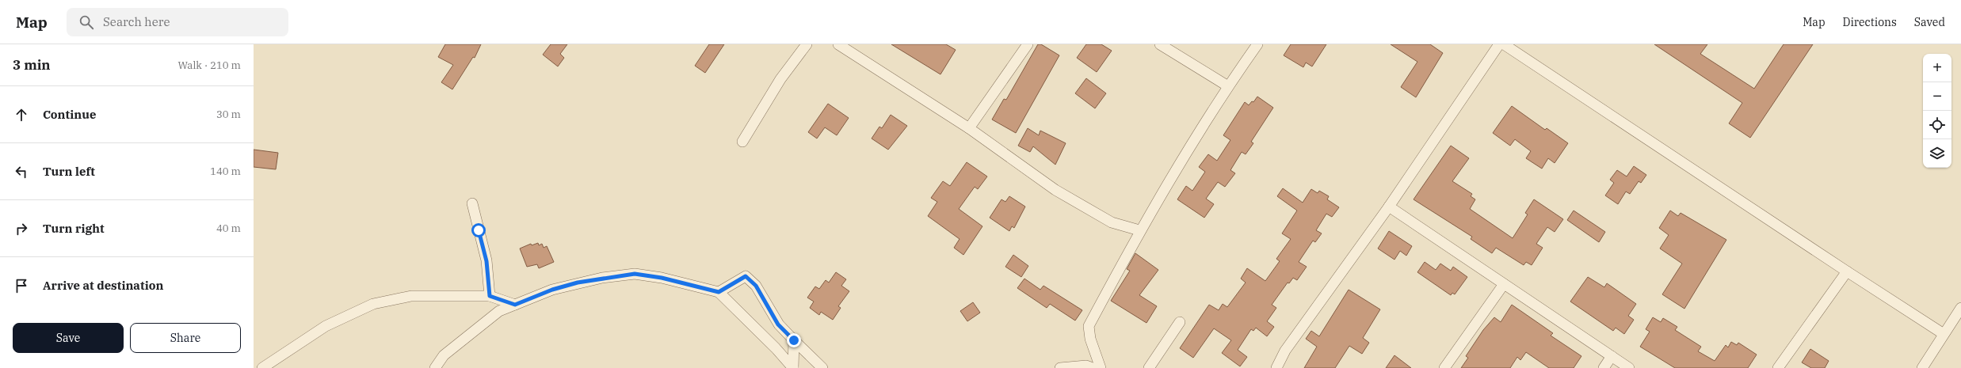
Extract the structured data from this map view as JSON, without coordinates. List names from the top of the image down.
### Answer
{
  "page": {
    "header": "Map",
    "search": "Search here",
    "nav": ["Map", "Directions", "Saved"],
    "heading": ["3 min", "Walk · 210 m"],
    "map_buttons": ["+", "−"],
    "list": [
      ["Continue", "30 m"],
      ["Turn left", "140 m"],
      ["Turn right", "40 m"],
      "Arrive at destination"
    ],
    "buttons": ["Save", "Share"]
  }
}
